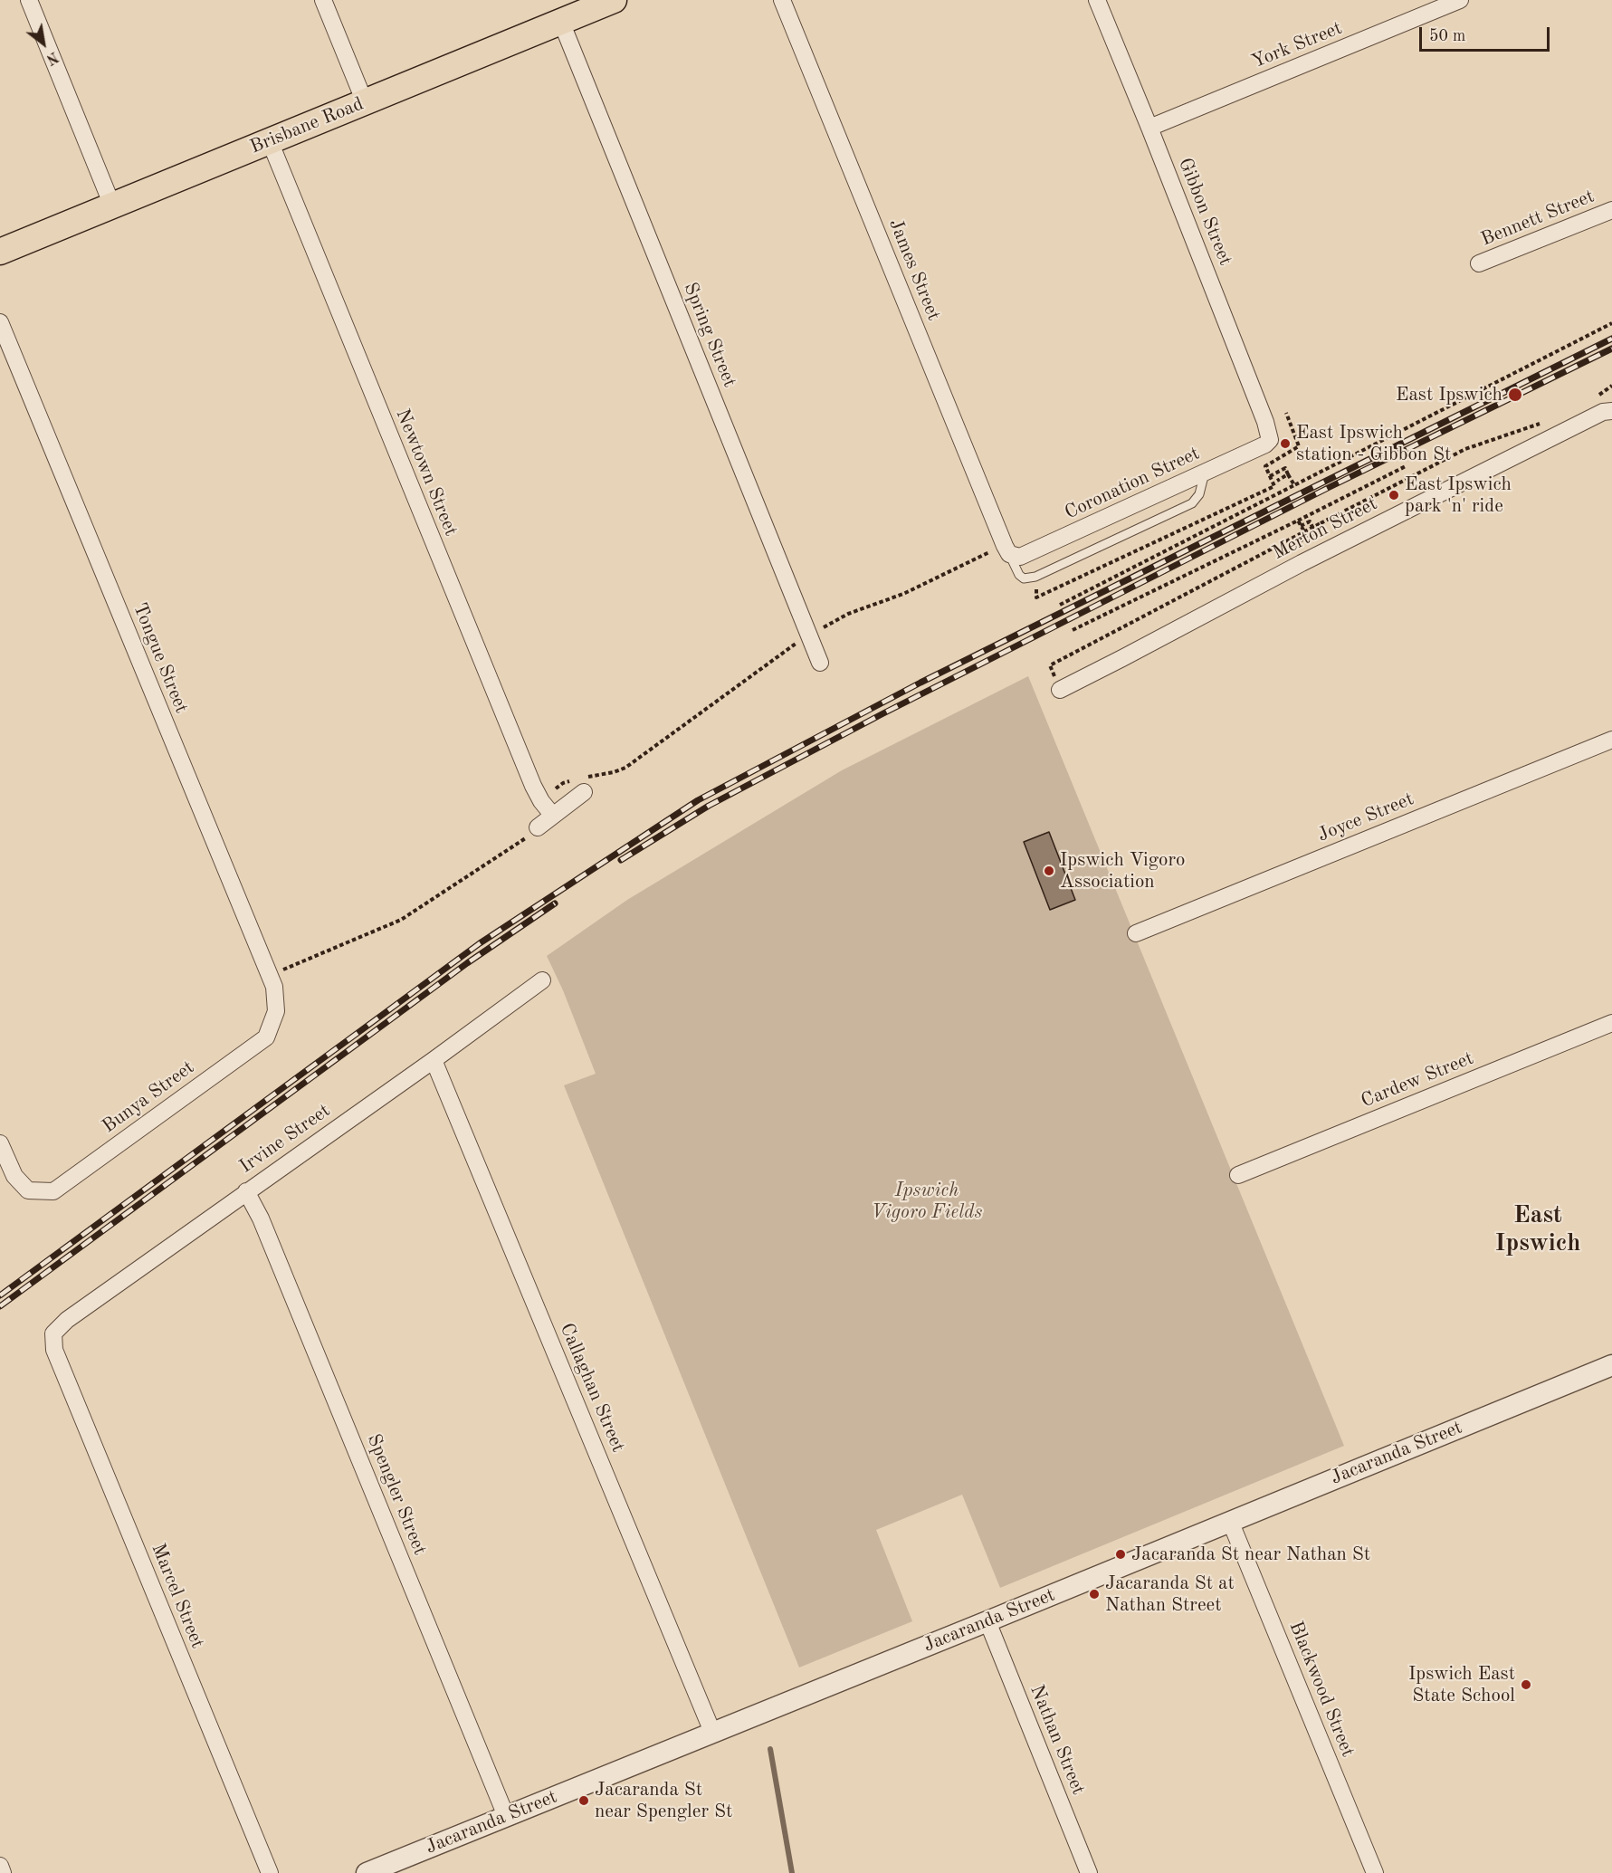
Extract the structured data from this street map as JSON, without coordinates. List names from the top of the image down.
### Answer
{
  "streets": {
    "main road": ["Brisbane Road"],
    "street": [
      "York Street",
      "Gibbon Street",
      "Bennett Street",
      "James Street",
      "Spring Street",
      "Newtown Street",
      "Coronation Street",
      "Merton Street",
      "Tongue Street",
      "Joyce Street",
      "Cardew Street",
      "Bunya Street",
      "Irvine Street",
      "Callaghan Street",
      "Jacaranda Street",
      "Spengler Street",
      "Marcel Street",
      "Blackwood Street",
      "Nathan Street"
    ]
  },
  "crossings": [
    ["York Street", "Gibbon Street"],
    ["Brisbane Road", "Spring Street"],
    ["Brisbane Road", "Newtown Street"],
    ["Gibbon Street", "Coronation Street"],
    ["James Street", "Coronation Street"],
    ["Tongue Street", "Bunya Street"],
    ["Irvine Street", "Callaghan Street"],
    ["Irvine Street", "Spengler Street"],
    ["Irvine Street", "Marcel Street"],
    ["Callaghan Street", "Jacaranda Street"],
    ["Jacaranda Street", "Spengler Street"],
    ["Jacaranda Street", "Blackwood Street"],
    ["Jacaranda Street", "Nathan Street"]
  ],
  "districts": ["East Ipswich"],
  "parks": ["Ipswich Vigoro Fields"],
  "places": [
    "East Ipswich",
    "East Ipswich station - Gibbon St",
    "East Ipswich park 'n' ride",
    "Ipswich Vigoro Association",
    "Jacaranda St near Nathan St",
    "Jacaranda St at Nathan Street",
    "Ipswich East State School",
    "Jacaranda St near Spengler St"
  ],
  "scale_bar": "50 m",
  "north": "bottom right"
}
